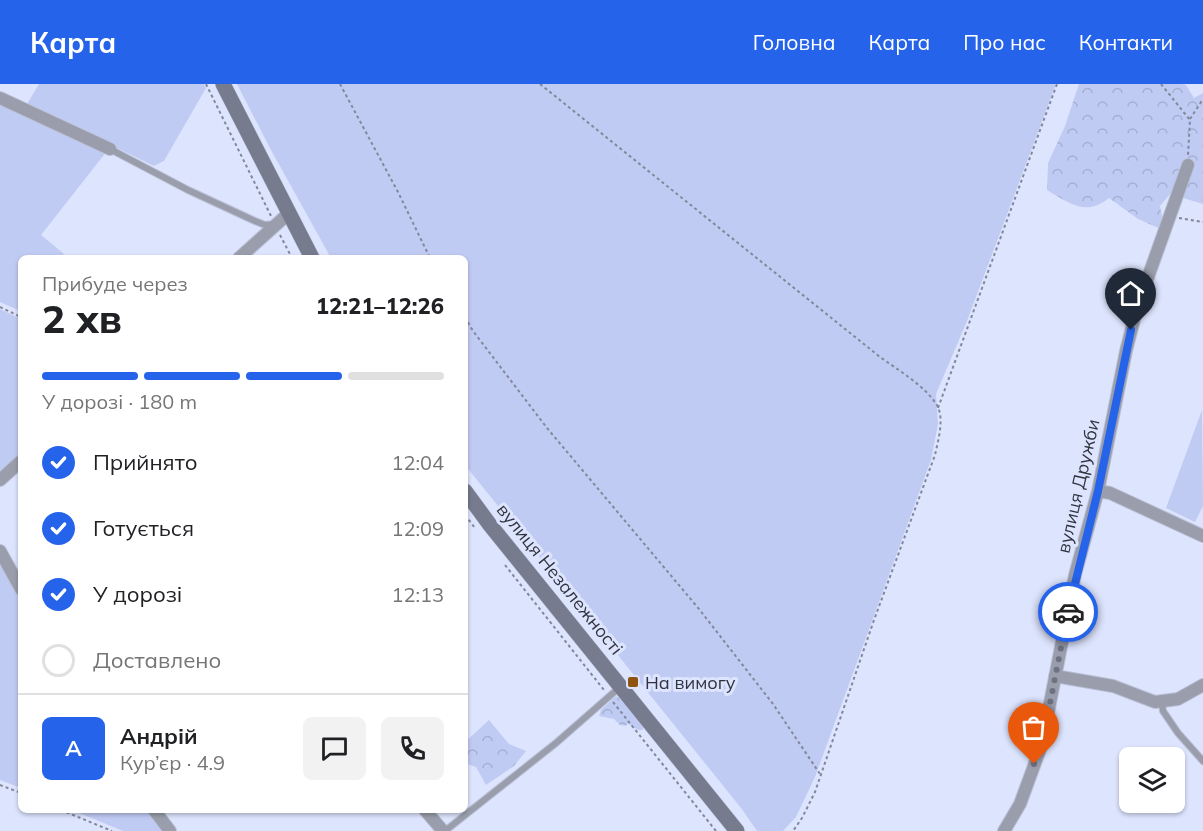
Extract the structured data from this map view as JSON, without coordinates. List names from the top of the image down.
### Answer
{
  "streets": {
    "street": ["вулиця Дружби", "вулиця Незалежності"]
  },
  "places": {
    "transit": ["На вимогу"]
  },
  "page": {
    "header": "Карта",
    "nav": [
      "Головна",
      "Карта",
      "Про нас",
      "Контакти"
    ],
    "heading": ["2 хв", "Прибуде через", "12:21–12:26"],
    "panel": ["Андрій", "Кур’єр · 4.9"],
    "bar": "У дорозі · 180 m",
    "list": [
      ["Прийнято", "12:04"],
      ["Готується", "12:09"],
      ["У дорозі", "12:13"],
      "Доставлено"
    ],
    "round": "А"
  }
}
